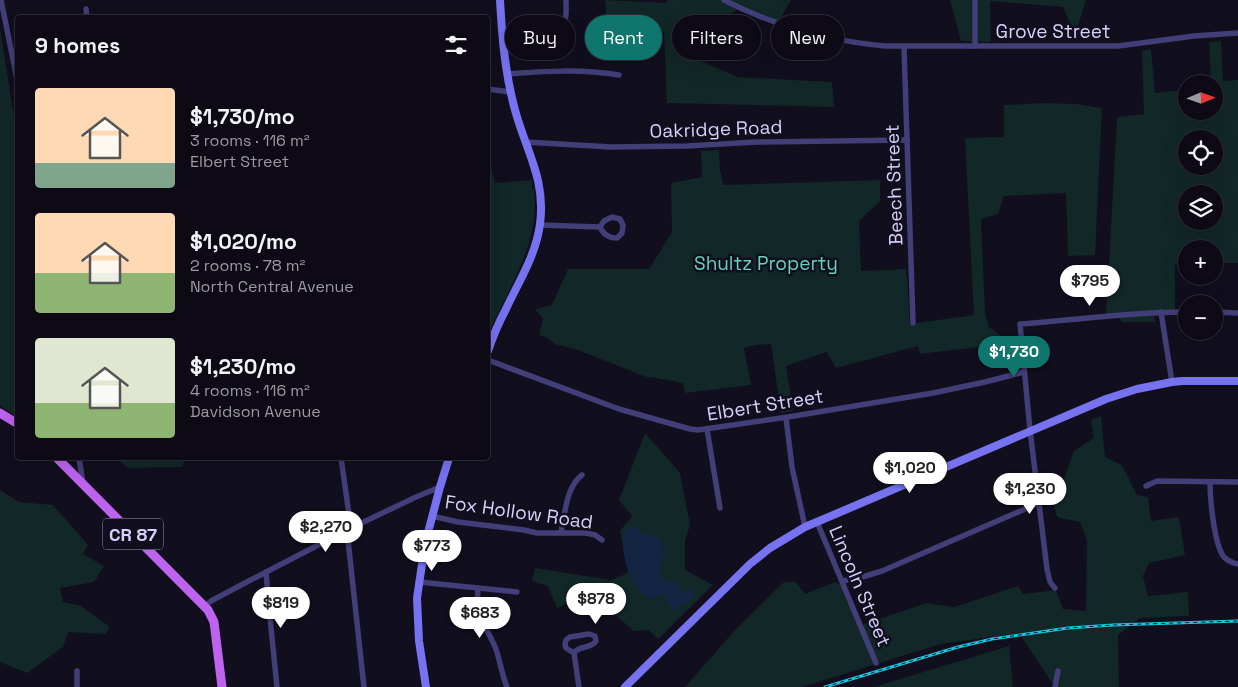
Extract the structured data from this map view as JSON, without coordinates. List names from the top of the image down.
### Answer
{
  "streets": {
    "main road": ["CR 87"],
    "street": [
      "Grove Street",
      "Oakridge Road",
      "Beech Street",
      "Elbert Street",
      "Fox Hollow Road",
      "Lincoln Street"
    ]
  },
  "crossings": [
    ["Grove Street", "Beech Street"],
    ["Oakridge Road", "Beech Street"],
    ["Elbert Street", "Lincoln Street"]
  ],
  "parks": ["Shultz Property"],
  "north": "right",
  "page": {
    "chip": [
      "Buy",
      "Rent",
      "Filters",
      "New"
    ],
    "heading": "9 homes",
    "map_buttons": ["+", "−"],
    "list": [
      {
        "name": "$1,730/mo",
        "note": "3 rooms · 116 m² · Elbert Street"
      },
      {
        "name": "$1,020/mo",
        "note": "2 rooms · 78 m² · North Central Avenue"
      },
      {
        "name": "$1,230/mo",
        "note": "4 rooms · 116 m² · Davidson Avenue"
      }
    ],
    "price": [
      "$795",
      "$1,730",
      "$1,020",
      "$1,230",
      "$2,270",
      "$773",
      "$878",
      "$819",
      "$683"
    ]
  }
}
